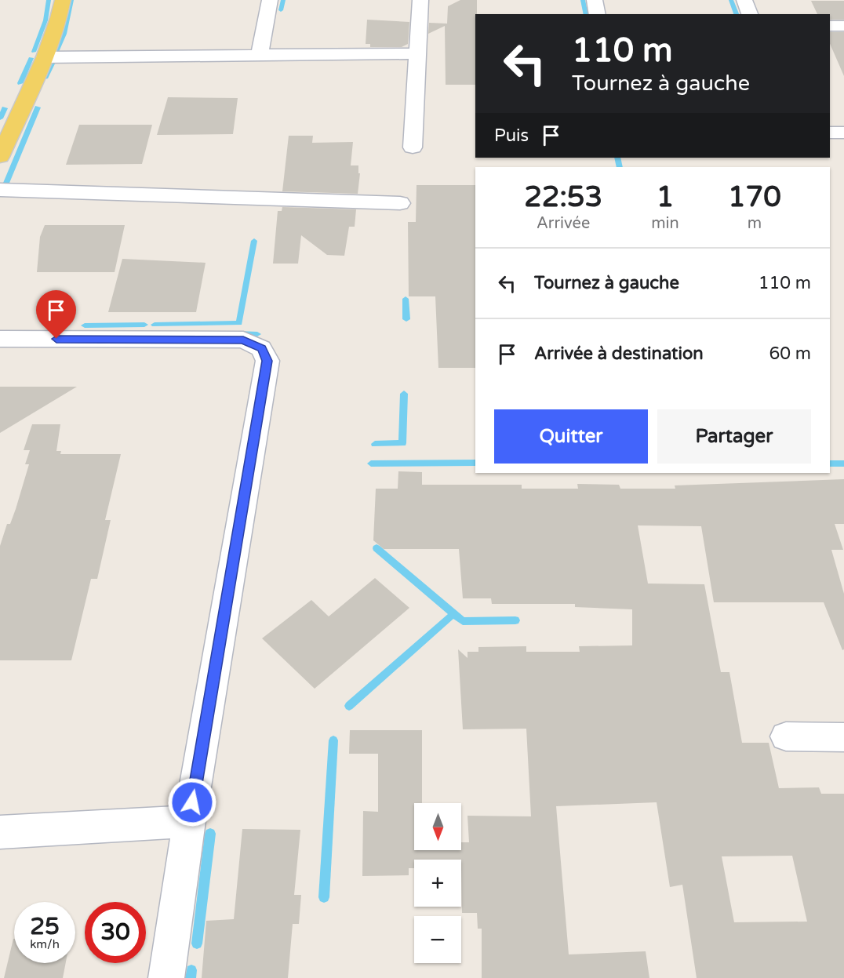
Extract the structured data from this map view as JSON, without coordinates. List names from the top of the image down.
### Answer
{
  "north": "bottom",
  "page": {
    "turn": ["110 m", "Tournez à gauche"],
    "then": "Puis",
    "eta": [
      "22:53",
      "Arrivée",
      "1",
      "min",
      "170",
      "m"
    ],
    "list": [
      {
        "name": "Tournez à gauche",
        "value": "110 m"
      },
      {
        "name": "Arrivée à destination",
        "value": "60 m"
      }
    ],
    "buttons": ["Quitter", "Partager"],
    "map_buttons": ["+", "−"],
    "speed": "25 km/h",
    "limit": "30"
  }
}
